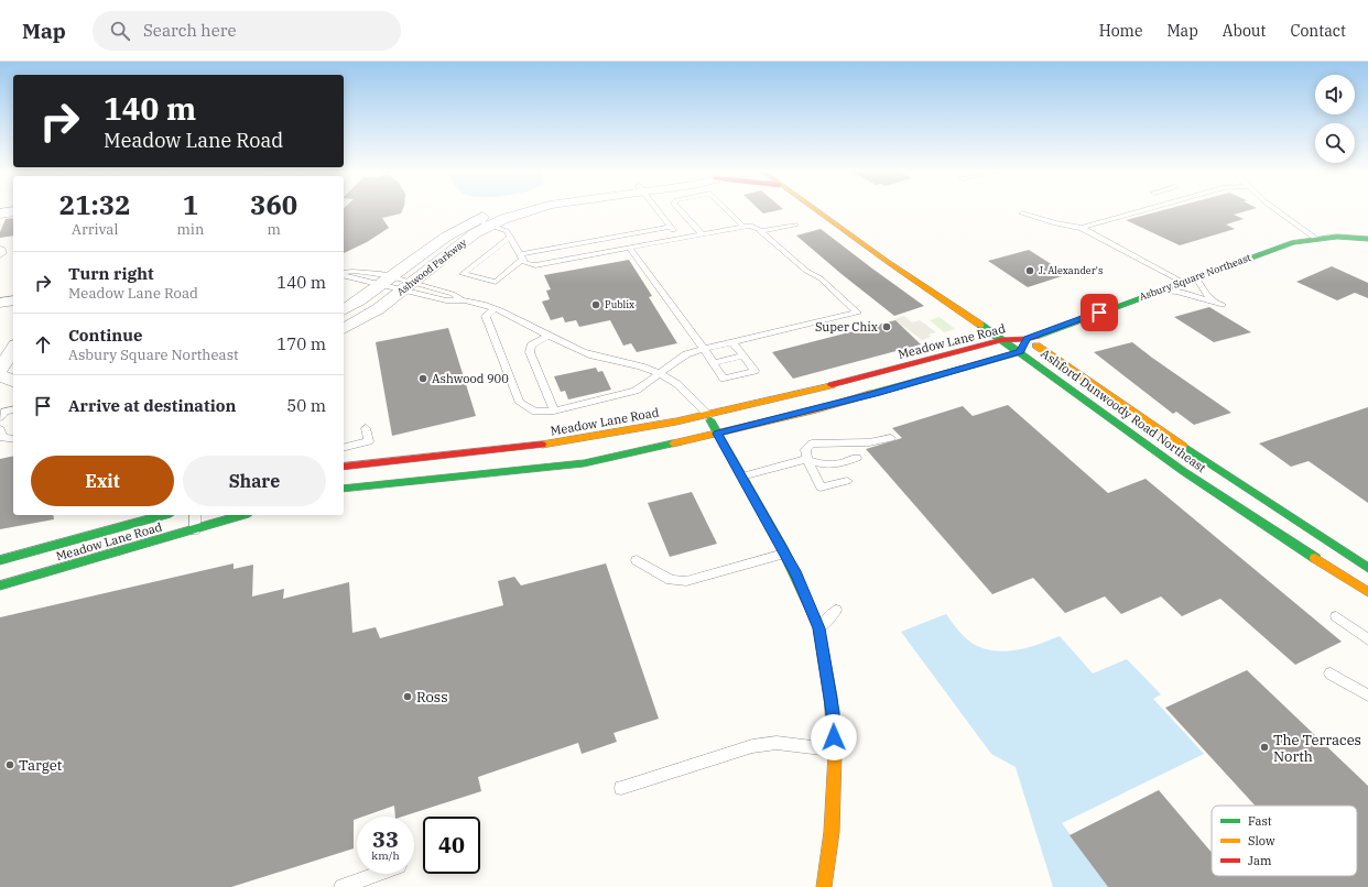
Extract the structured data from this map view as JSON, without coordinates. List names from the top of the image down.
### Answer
{
  "streets": {
    "street": [
      "Ashwood Parkway",
      "Asbury Square Northeast",
      "Meadow Lane Road",
      "Ashford Dunwoody Road Northeast"
    ]
  },
  "crossings": [
    ["Asbury Square Northeast", "Meadow Lane Road"],
    ["Asbury Square Northeast", "Ashford Dunwoody Road Northeast"],
    ["Meadow Lane Road", "Ashford Dunwoody Road Northeast"]
  ],
  "places": [
    "J. Alexander's",
    "Publix",
    "Super Chix",
    "Ashwood 900",
    "Ross",
    "The Terraces North",
    "Target"
  ],
  "legend": ["Fast", "Slow", "Jam"],
  "page": {
    "header": "Map",
    "search": "Search here",
    "nav": [
      "Home",
      "Map",
      "About",
      "Contact"
    ],
    "turn": ["140 m", "Meadow Lane Road"],
    "eta": [
      "21:32",
      "Arrival",
      "1",
      "min",
      "360",
      "m"
    ],
    "list": [
      {
        "name": "Turn right",
        "note": "Meadow Lane Road",
        "value": "140 m"
      },
      {
        "name": "Continue",
        "note": "Asbury Square Northeast",
        "value": "170 m"
      },
      {
        "name": "Arrive at destination",
        "value": "50 m"
      }
    ],
    "buttons": ["Exit", "Share"],
    "speed": "33 km/h",
    "limit": "40"
  }
}
